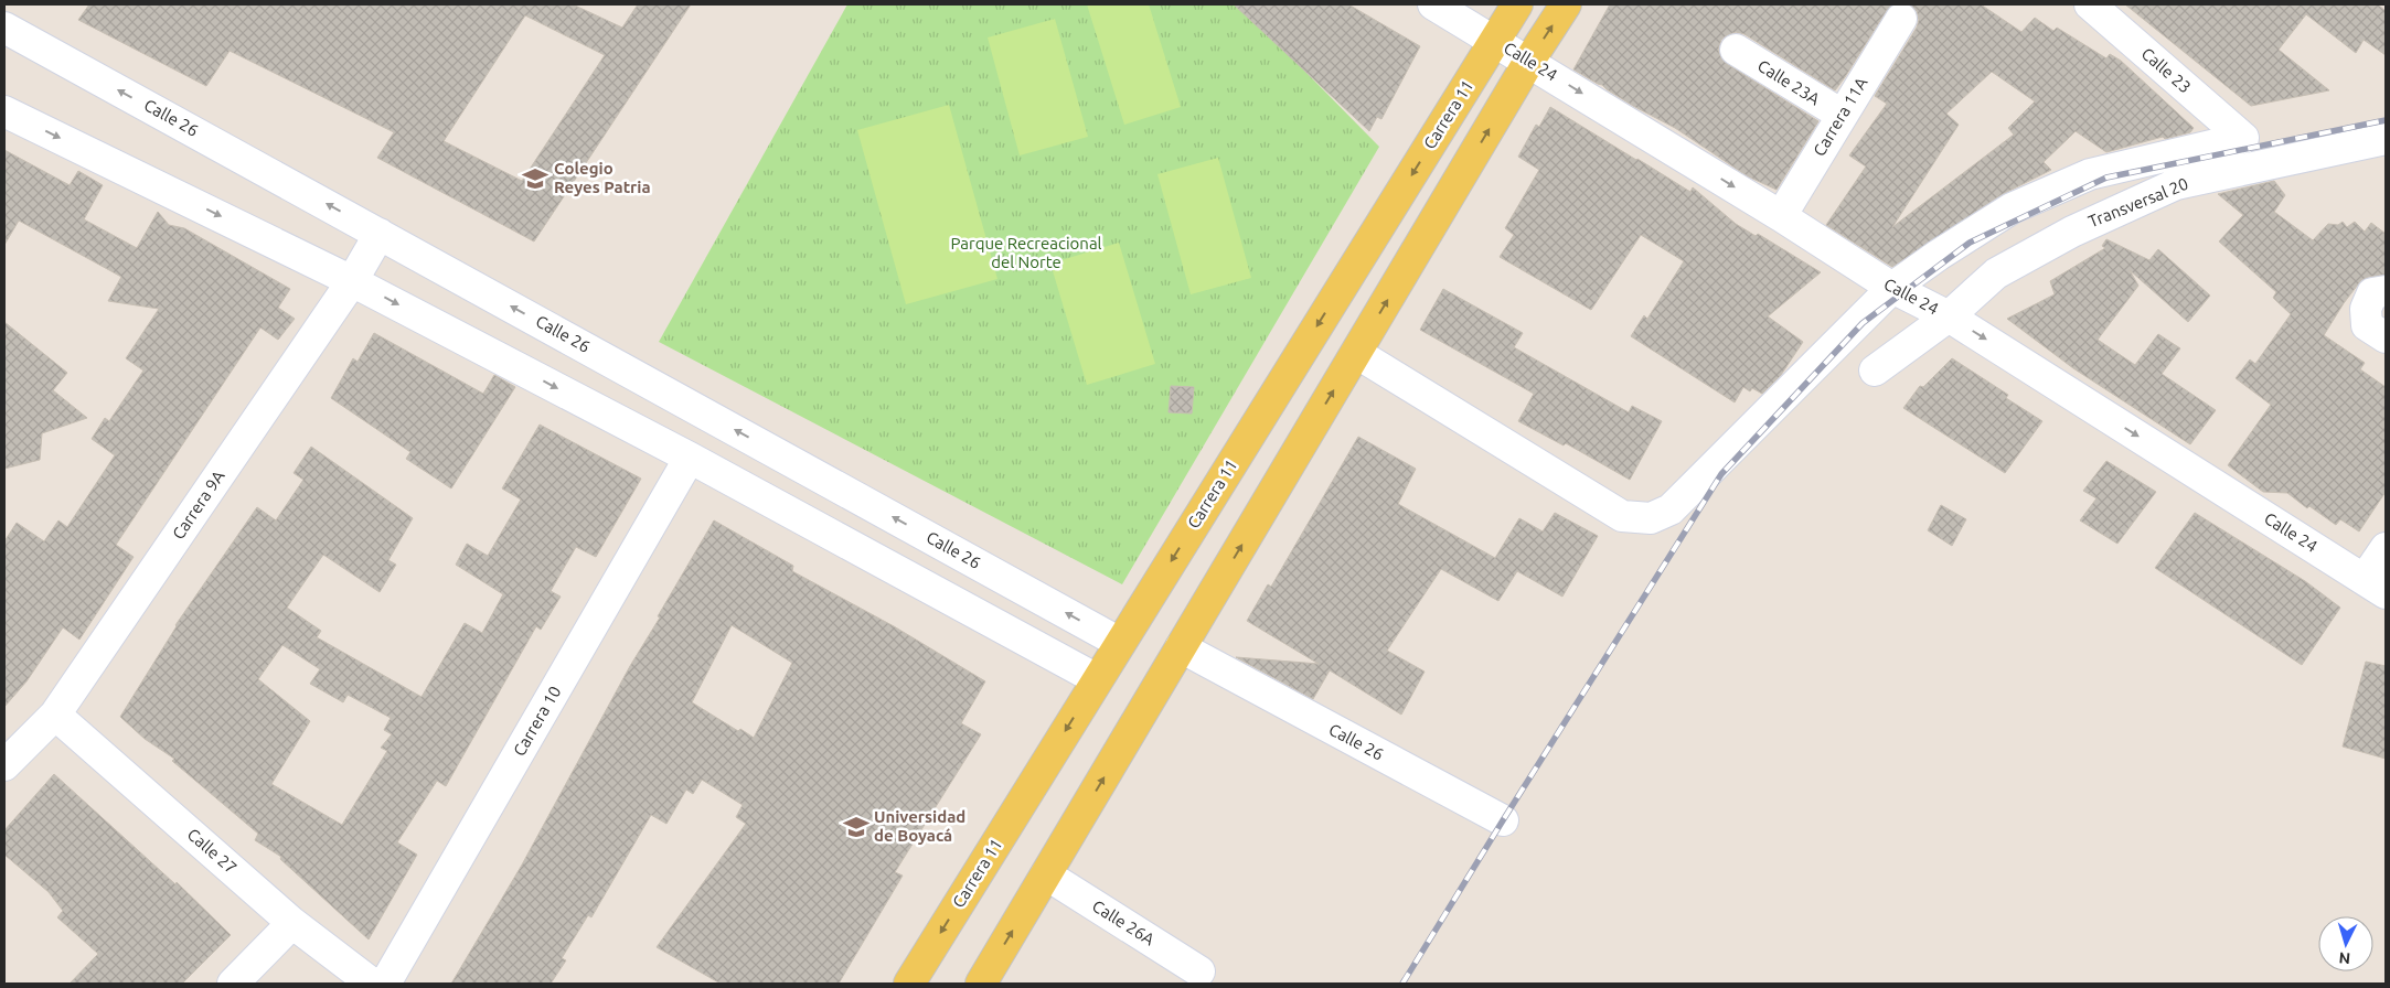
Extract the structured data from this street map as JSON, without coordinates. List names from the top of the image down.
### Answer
{
  "streets": {
    "main road": ["Carrera 11"],
    "street": [
      "Calle 24",
      "Calle 23",
      "Calle 23A",
      "Carrera 11A",
      "Calle 26",
      "Transversal 20",
      "Carrera 9A",
      "Carrera 10",
      "Calle 27",
      "Calle 26A"
    ]
  },
  "crossings": [
    ["Calle 24", "Carrera 11"],
    ["Calle 24", "Carrera 11A"],
    ["Calle 24", "Transversal 20"],
    ["Calle 23", "Transversal 20"],
    ["Calle 23A", "Carrera 11A"],
    ["Carrera 11", "Calle 26"],
    ["Calle 26", "Carrera 9A"],
    ["Carrera 9A", "Calle 27"]
  ],
  "one_way": ["Calle 24"],
  "parks": ["Parque Recreacional del Norte"],
  "places": {
    "school or university": ["Colegio Reyes Patria", "Universidad de Boyacá"]
  },
  "north": "bottom"
}
